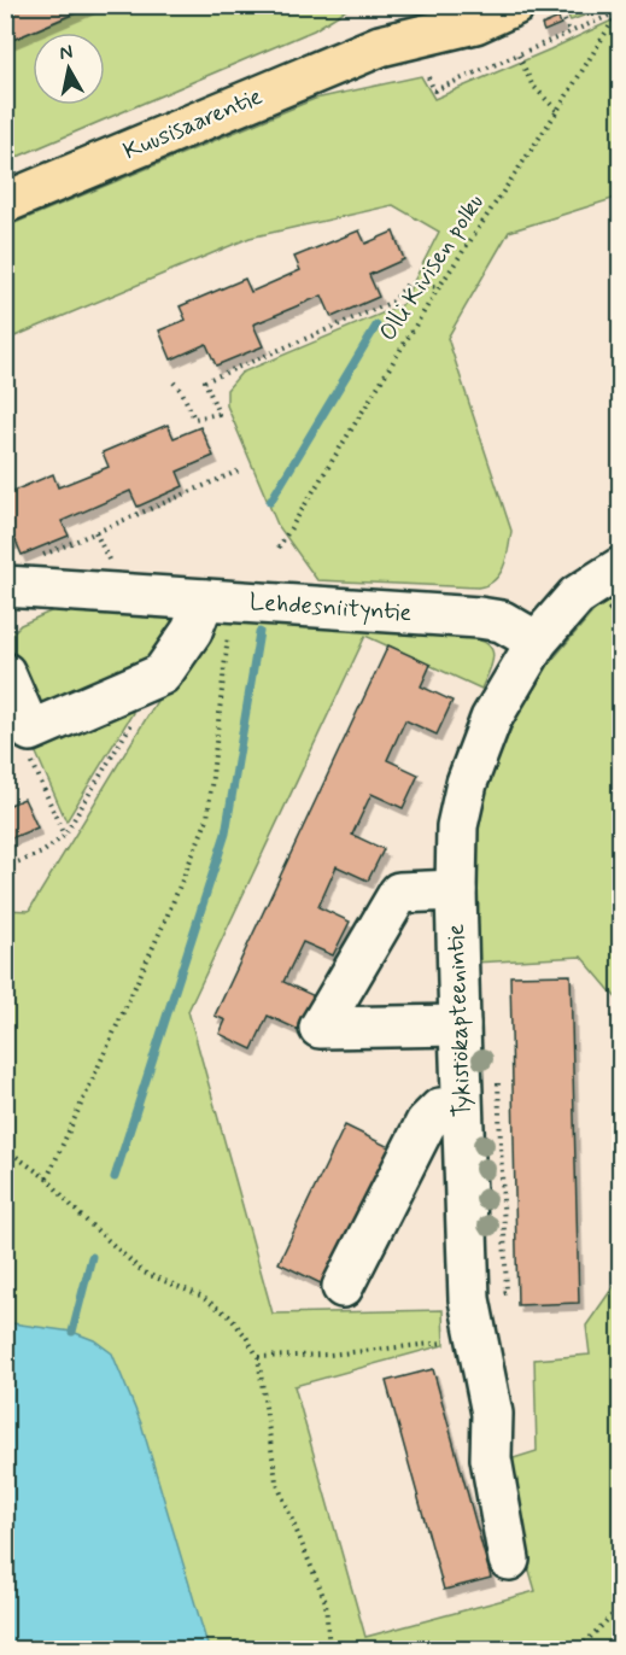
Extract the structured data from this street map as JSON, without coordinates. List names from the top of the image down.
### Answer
{
  "streets": {
    "main road": ["Kuusisaarentie"],
    "street": ["Lehdesniityntie", "Tykistökapteenintie"],
    "path": ["Olli Kivisen polku"]
  },
  "crossings": [
    ["Lehdesniityntie", "Tykistökapteenintie"]
  ],
  "north": "top"
}
